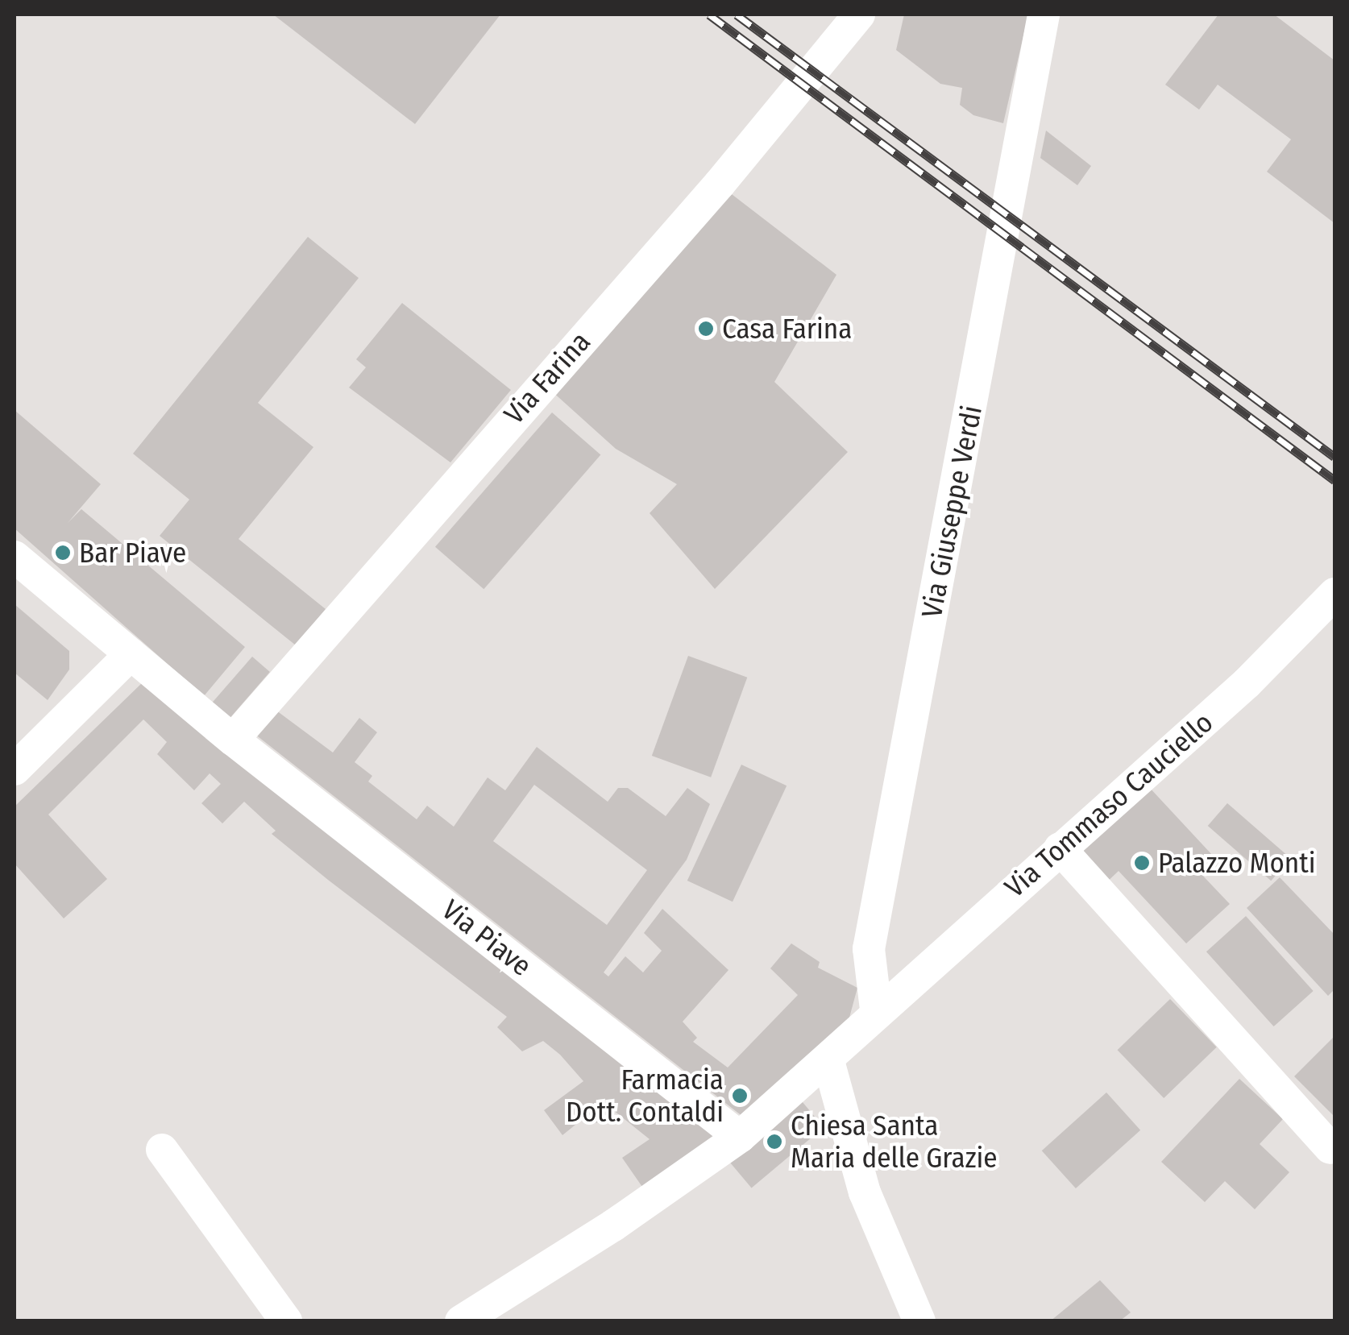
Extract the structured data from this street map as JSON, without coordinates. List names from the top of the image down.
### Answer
{
  "streets": {
    "street": [
      "Via Farina",
      "Via Giuseppe Verdi",
      "Via Tommaso Cauciello",
      "Via Piave"
    ]
  },
  "crossings": [
    ["Via Farina", "Via Piave"],
    ["Via Giuseppe Verdi", "Via Tommaso Cauciello"],
    ["Via Tommaso Cauciello", "Via Piave"]
  ],
  "places": [
    "Casa Farina",
    "Bar Piave",
    "Palazzo Monti",
    "Farmacia Dott. Contaldi",
    "Chiesa Santa Maria delle Grazie"
  ]
}
